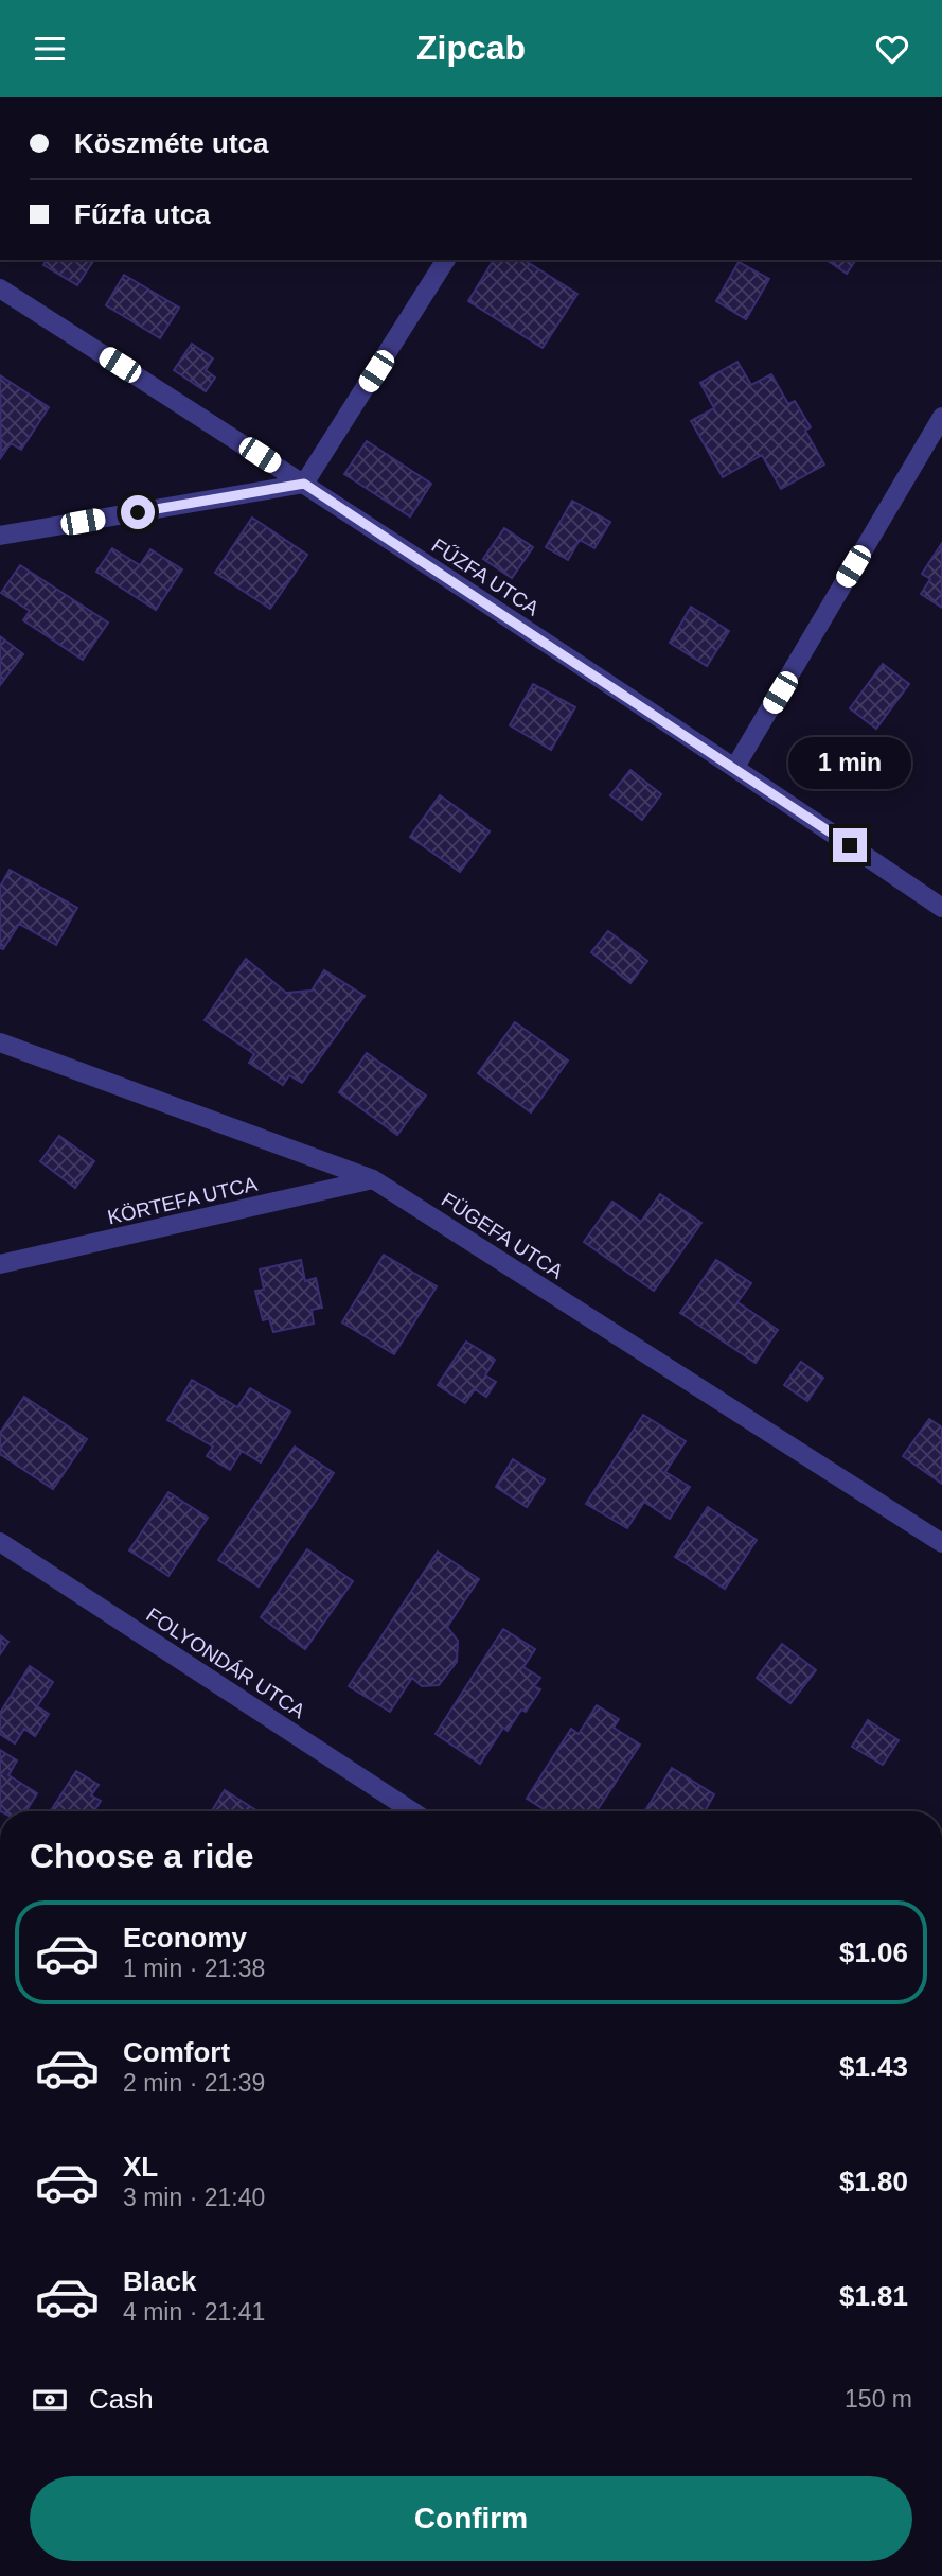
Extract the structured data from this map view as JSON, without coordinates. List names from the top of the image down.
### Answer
{
  "streets": {
    "street": [
      "FŰZFA UTCA",
      "KÖRTEFA UTCA",
      "FÜGEFA UTCA",
      "FOLYONDÁR UTCA"
    ]
  },
  "crossings": [
    ["KÖRTEFA UTCA", "FÜGEFA UTCA"]
  ],
  "page": {
    "header": "Zipcab",
    "banner": ["Köszméte utca", "Fűzfa utca"],
    "bubble": "1 min",
    "heading": "Choose a ride",
    "list": [
      {
        "name": "Economy",
        "note": "1 min · 21:38",
        "value": "$1.06"
      },
      {
        "name": "Comfort",
        "note": "2 min · 21:39",
        "value": "$1.43"
      },
      {
        "name": "XL",
        "note": "3 min · 21:40",
        "value": "$1.80"
      },
      {
        "name": "Black",
        "note": "4 min · 21:41",
        "value": "$1.81"
      }
    ],
    "pay": ["Cash", "150 m"],
    "buttons": "Confirm"
  }
}
